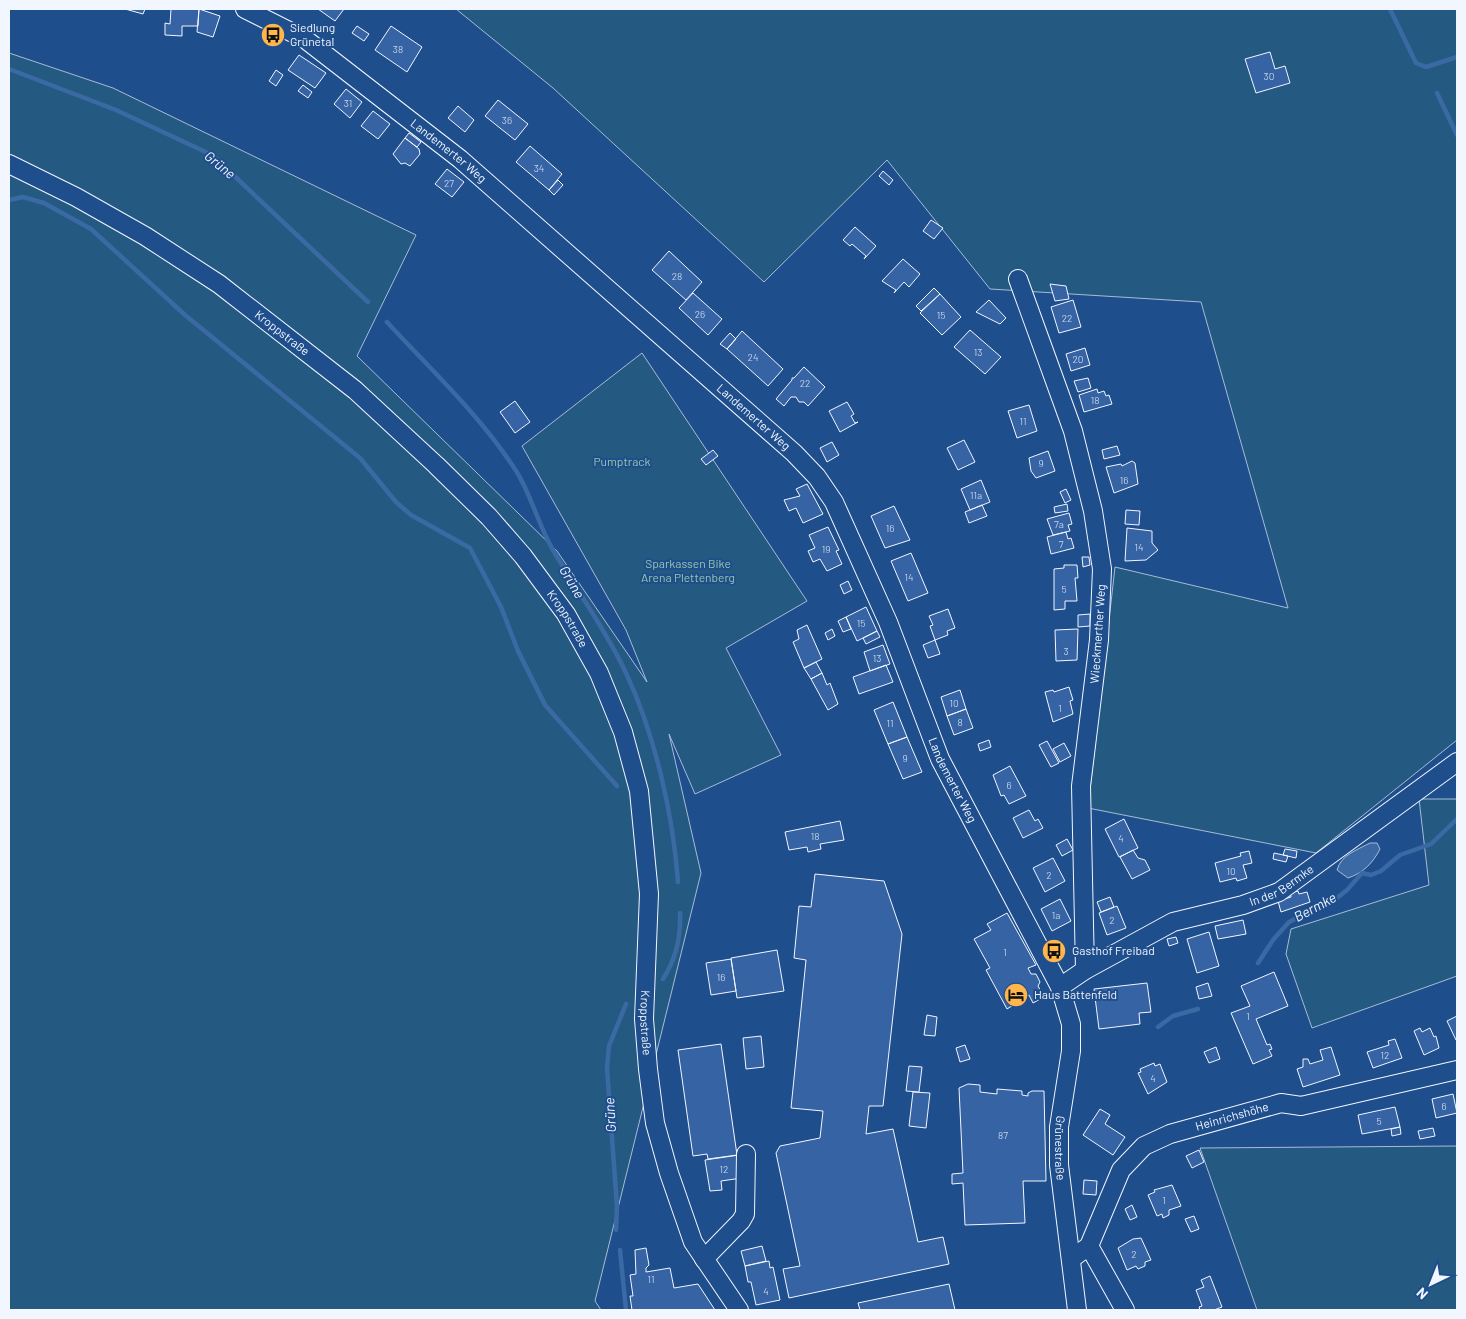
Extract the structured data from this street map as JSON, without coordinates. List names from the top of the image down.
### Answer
{
  "streets": {
    "street": [
      "Landemerter Weg",
      "Kroppstraße",
      "Wieckmerther Weg",
      "In der Bermke",
      "Heinrichshöhe",
      "Grünestraße"
    ]
  },
  "crossings": [
    ["Landemerter Weg", "Grünestraße"],
    ["Wieckmerther Weg", "In der Bermke"]
  ],
  "water": ["Grüne", "Bermke"],
  "parks": ["Pumptrack", "Sparkassen Bike Arena Plettenberg"],
  "places": {
    "bus stop": ["Siedlung Grünetal", "Gasthof Freibad"],
    "hotel": ["Haus Battenfeld"]
  },
  "house_numbers": [
    "38",
    "30",
    "31",
    "36",
    "34",
    "27",
    "28",
    "26",
    "15",
    "22",
    "13",
    "24",
    "20",
    "22",
    "18",
    "11",
    "9",
    "16",
    "11a",
    "7a",
    "16",
    "7",
    "14",
    "19",
    "14",
    "5",
    "15",
    "3",
    "13",
    "10",
    "1",
    "8",
    "11",
    "9",
    "6",
    "18",
    "4",
    "10",
    "2",
    "1a",
    "2",
    "1",
    "16",
    "1",
    "12",
    "4",
    "6",
    "5",
    "87",
    "12",
    "1",
    "2",
    "11",
    "4"
  ],
  "north": "bottom left"
}
